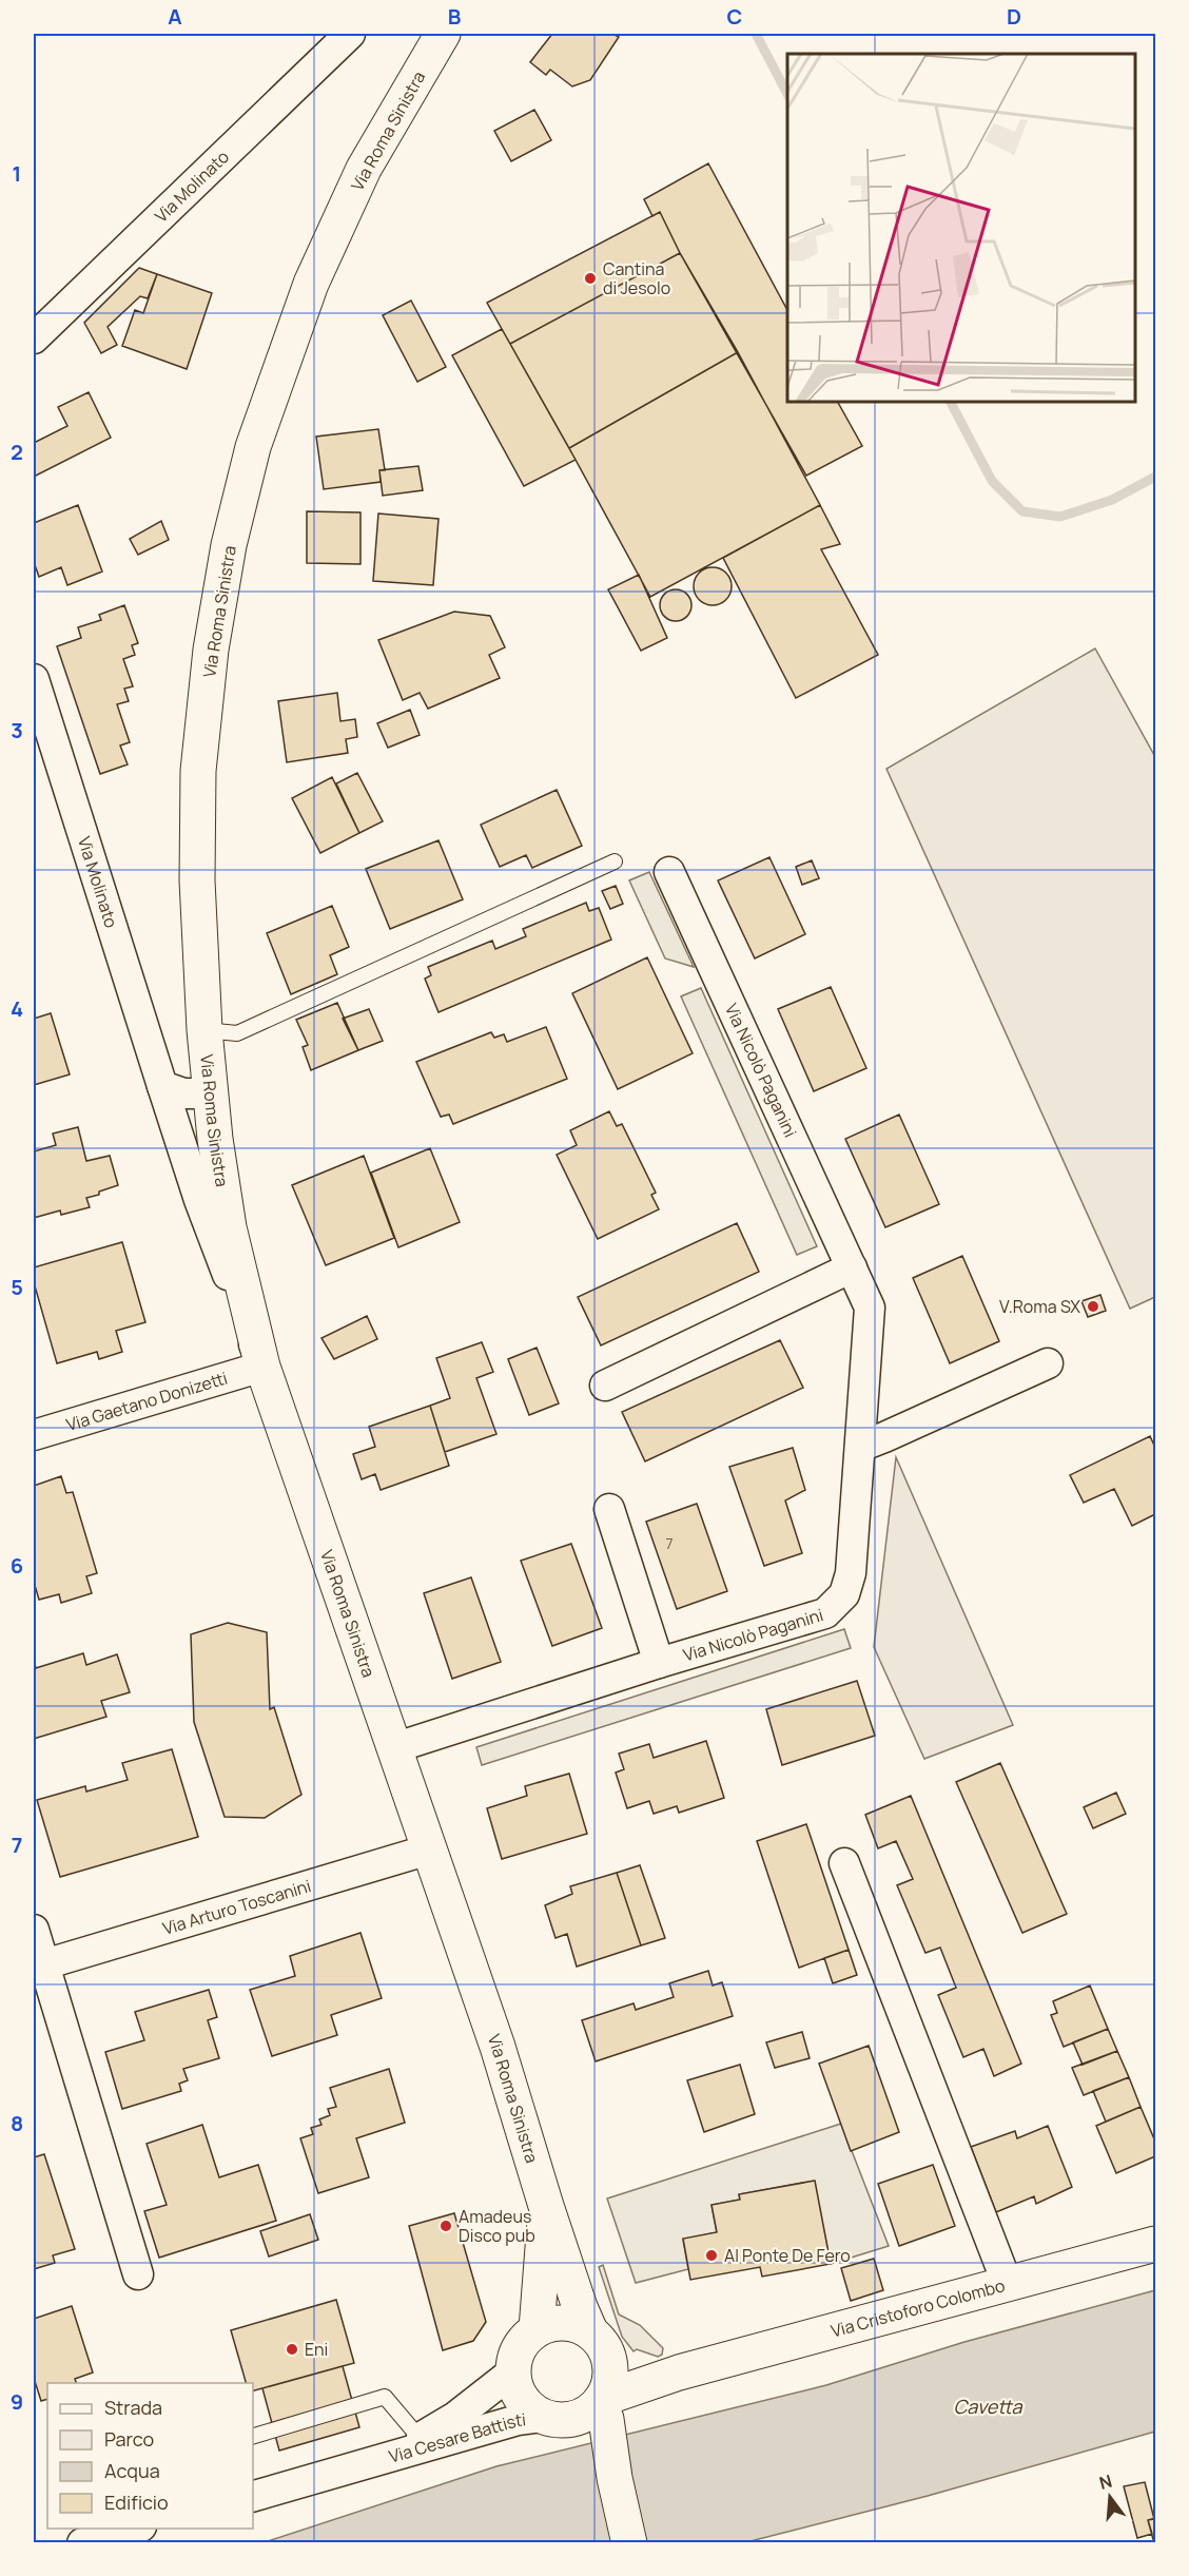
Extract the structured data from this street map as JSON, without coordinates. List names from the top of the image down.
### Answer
{
  "streets": {
    "street": [
      "Via Roma Sinistra",
      "Via Molinato",
      "Via Nicolò Paganini",
      "Via Gaetano Donizetti",
      "Via Arturo Toscanini",
      "Via Cristoforo Colombo",
      "Via Cesare Battisti"
    ]
  },
  "crossings": [
    ["Via Roma Sinistra", "Via Molinato"],
    ["Via Roma Sinistra", "Via Nicolò Paganini"],
    ["Via Roma Sinistra", "Via Gaetano Donizetti"],
    ["Via Roma Sinistra", "Via Arturo Toscanini"],
    ["Via Roma Sinistra", "Via Cristoforo Colombo"],
    ["Via Roma Sinistra", "Via Cesare Battisti"],
    ["Via Molinato", "Via Gaetano Donizetti"],
    ["Via Cristoforo Colombo", "Via Cesare Battisti"]
  ],
  "water": ["Cavetta"],
  "places": [
    "Cantina di Jesolo",
    "V.Roma SX",
    "Amadeus Disco pub",
    "Al Ponte De Fero",
    "Eni"
  ],
  "house_numbers": ["7"],
  "legend": [
    "Strada",
    "Parco",
    "Acqua",
    "Edificio"
  ],
  "north": "top",
  "grid": {
    "columns": [
      "A",
      "B",
      "C",
      "D"
    ],
    "rows": [
      "1",
      "2",
      "3",
      "4",
      "5",
      "6",
      "7",
      "8",
      "9"
    ]
  }
}
